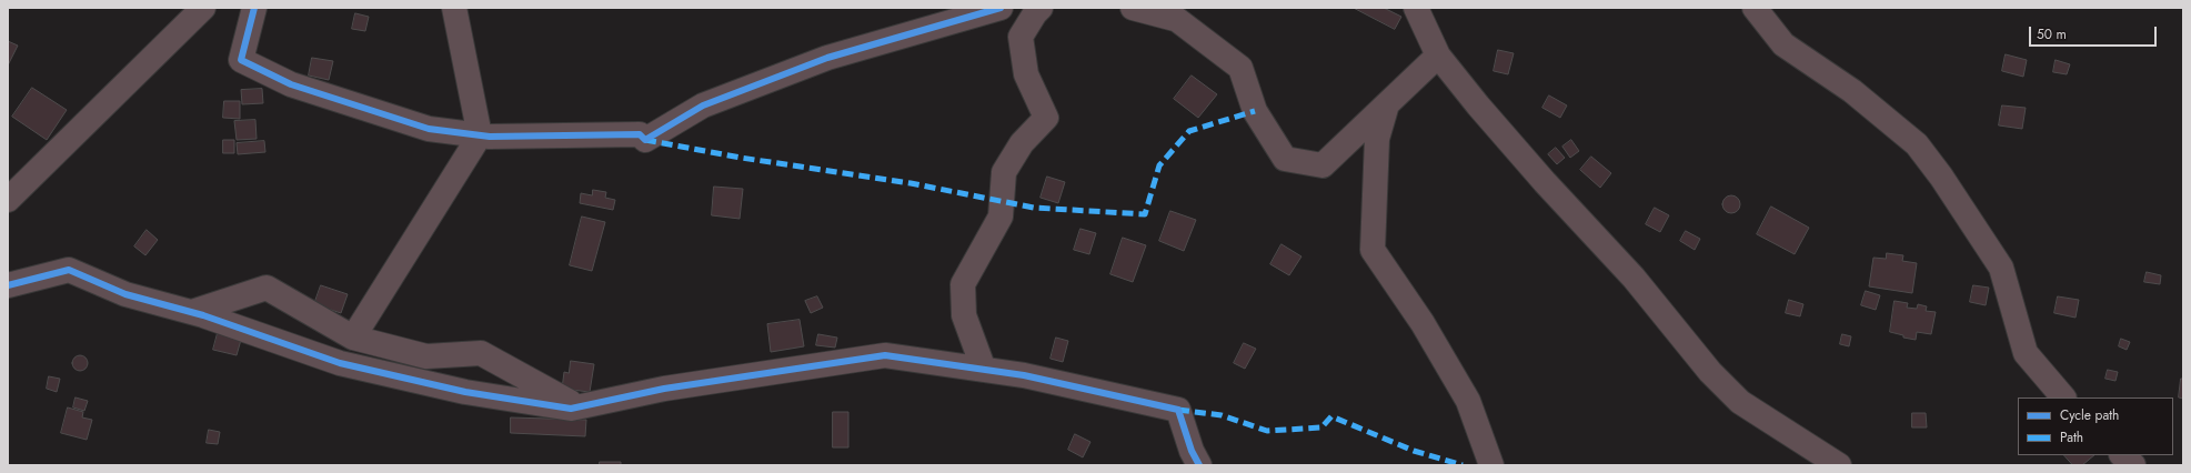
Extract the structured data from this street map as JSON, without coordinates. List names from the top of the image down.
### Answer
{
  "legend": ["Cycle path", "Path"],
  "scale_bar": "50 m"
}
